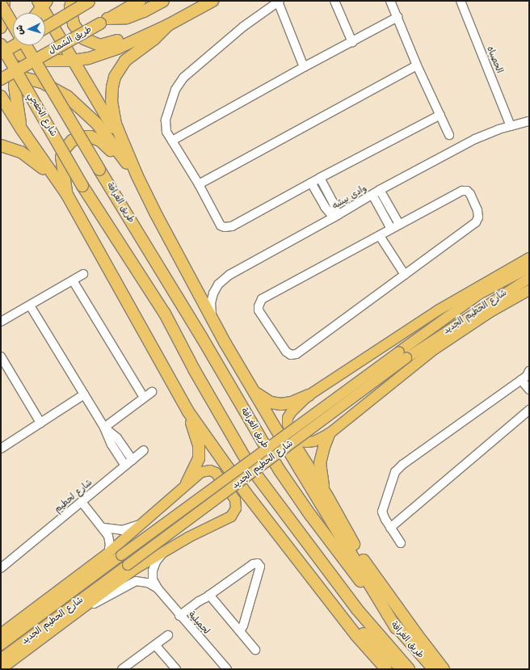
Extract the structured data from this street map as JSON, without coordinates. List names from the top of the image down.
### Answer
{
  "streets": {
    "highway": ["طريق الشمال", "شارع الخفجي", "طريق الغرافة"],
    "main road": ["شارع الحطيم الجديد"],
    "street": [
      "الحصباه",
      "وادى بيشه",
      "شارع لحطيم",
      "لجميلية"
    ]
  },
  "crossings": [
    ["الحصباه", "وادى بيشه"],
    ["شارع الخفجي", "طريق الغرافة"]
  ],
  "north": "left"
}
